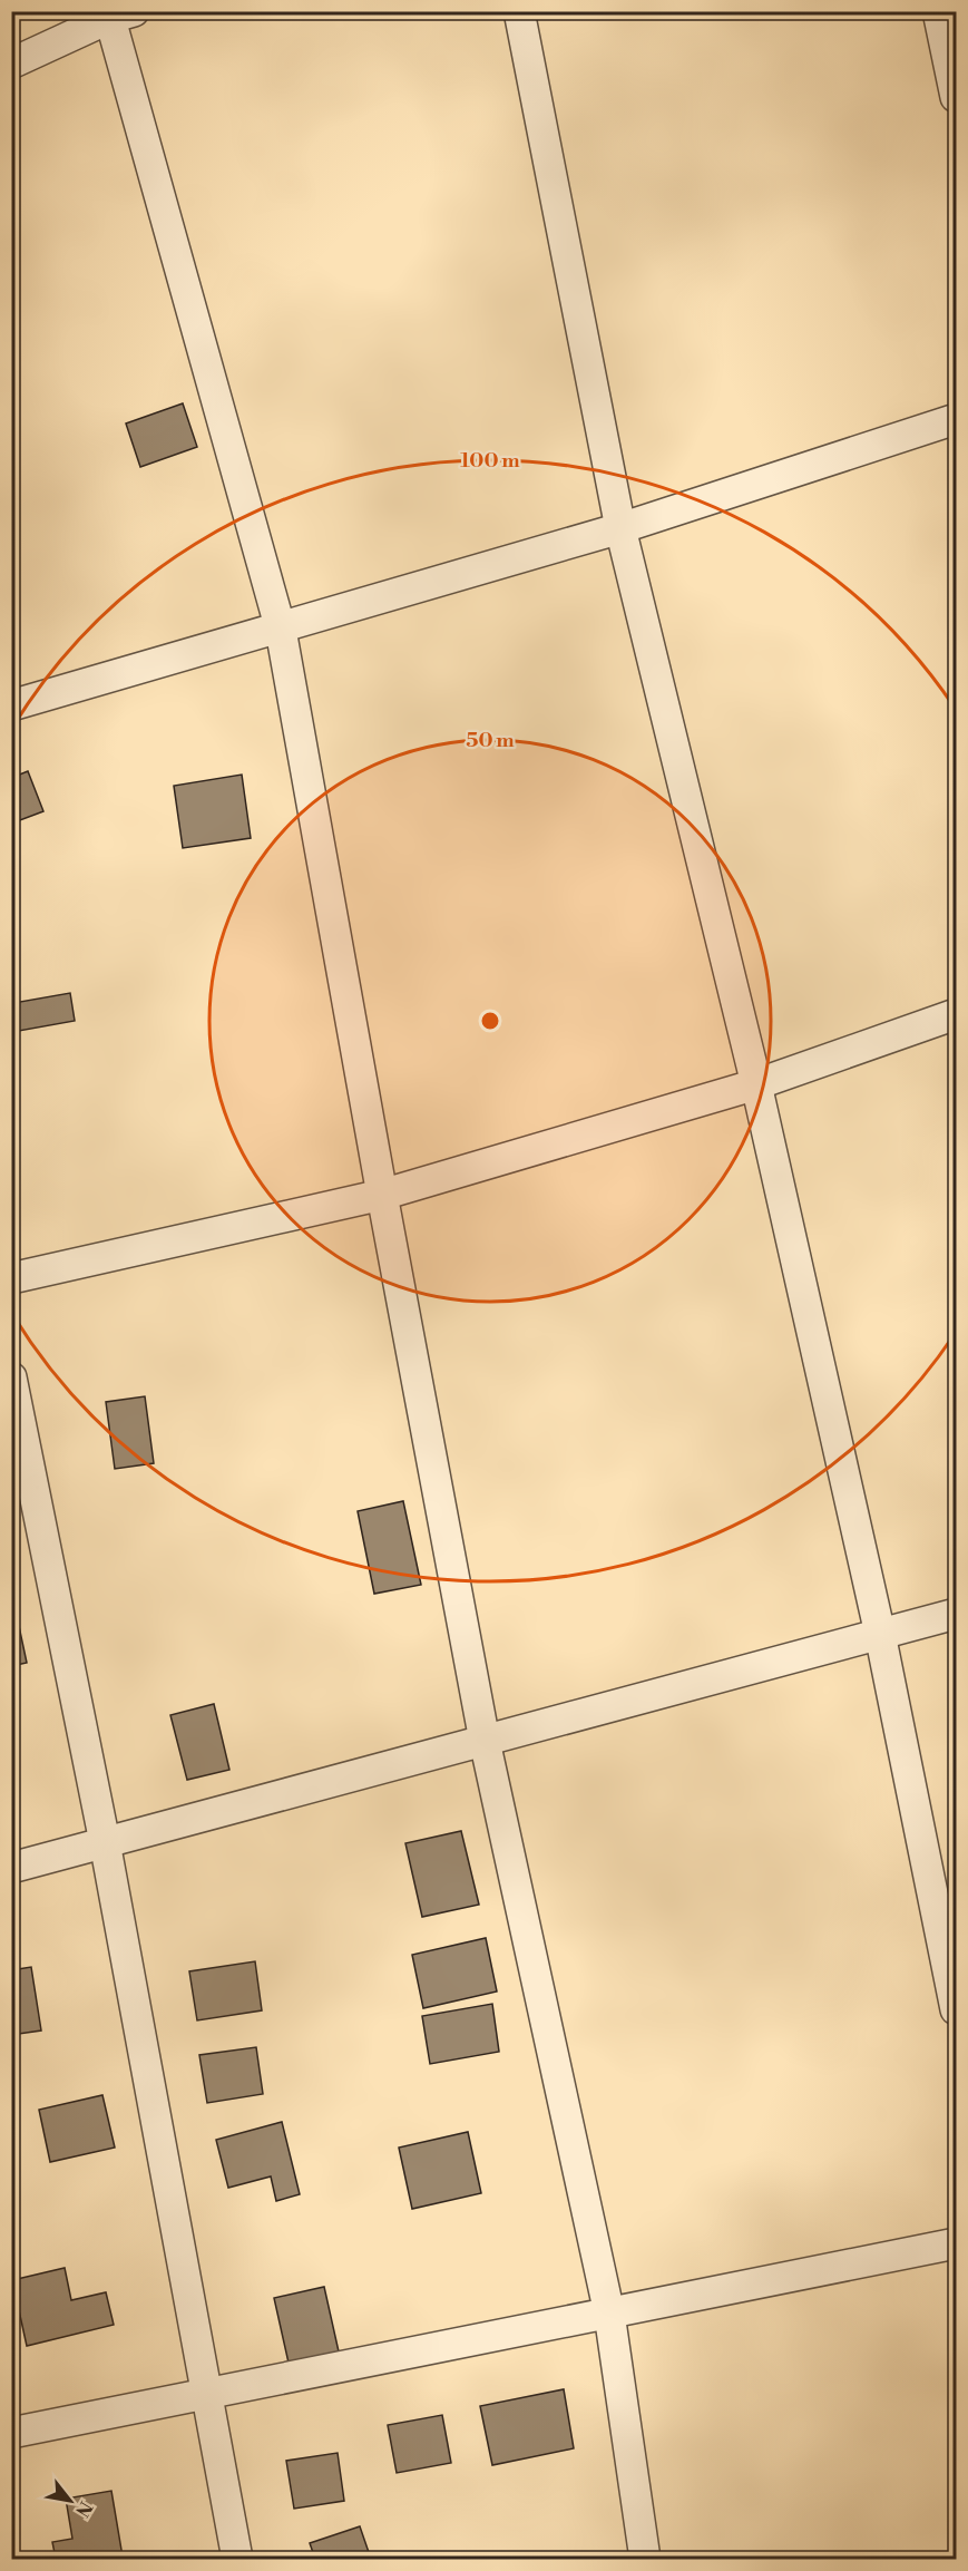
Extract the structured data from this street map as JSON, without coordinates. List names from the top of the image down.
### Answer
{
  "north": "bottom right",
  "rings": ["100 m", "50 m"]
}
